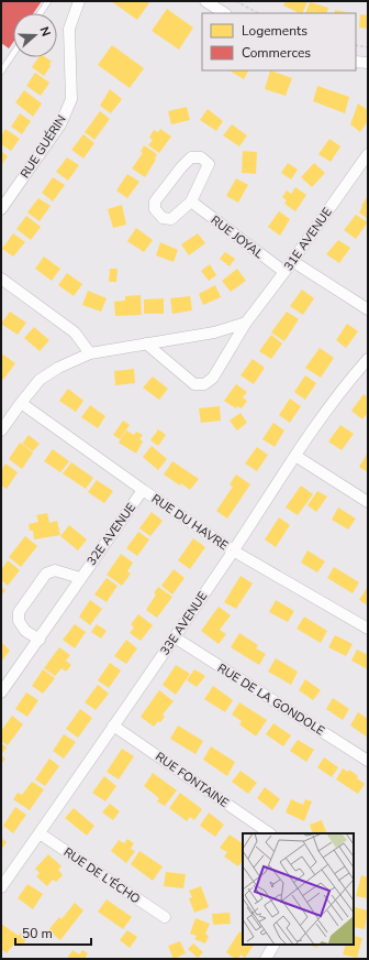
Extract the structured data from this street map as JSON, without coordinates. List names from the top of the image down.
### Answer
{
  "streets": {
    "street": [
      "RUE GUÉRIN",
      "RUE JOYAL",
      "31E AVENUE",
      "RUE DU HAVRE",
      "32E AVENUE",
      "33E AVENUE",
      "RUE DE LA GONDOLE",
      "RUE FONTAINE",
      "RUE DE L'ÉCHO"
    ]
  },
  "crossings": [
    ["RUE JOYAL", "31E AVENUE"],
    ["RUE DU HAVRE", "32E AVENUE"],
    ["RUE DU HAVRE", "33E AVENUE"],
    ["33E AVENUE", "RUE DE LA GONDOLE"],
    ["33E AVENUE", "RUE FONTAINE"],
    ["33E AVENUE", "RUE DE L'ÉCHO"]
  ],
  "legend": ["Logements", "Commerces"],
  "scale_bar": "50 m",
  "north": "right"
}
